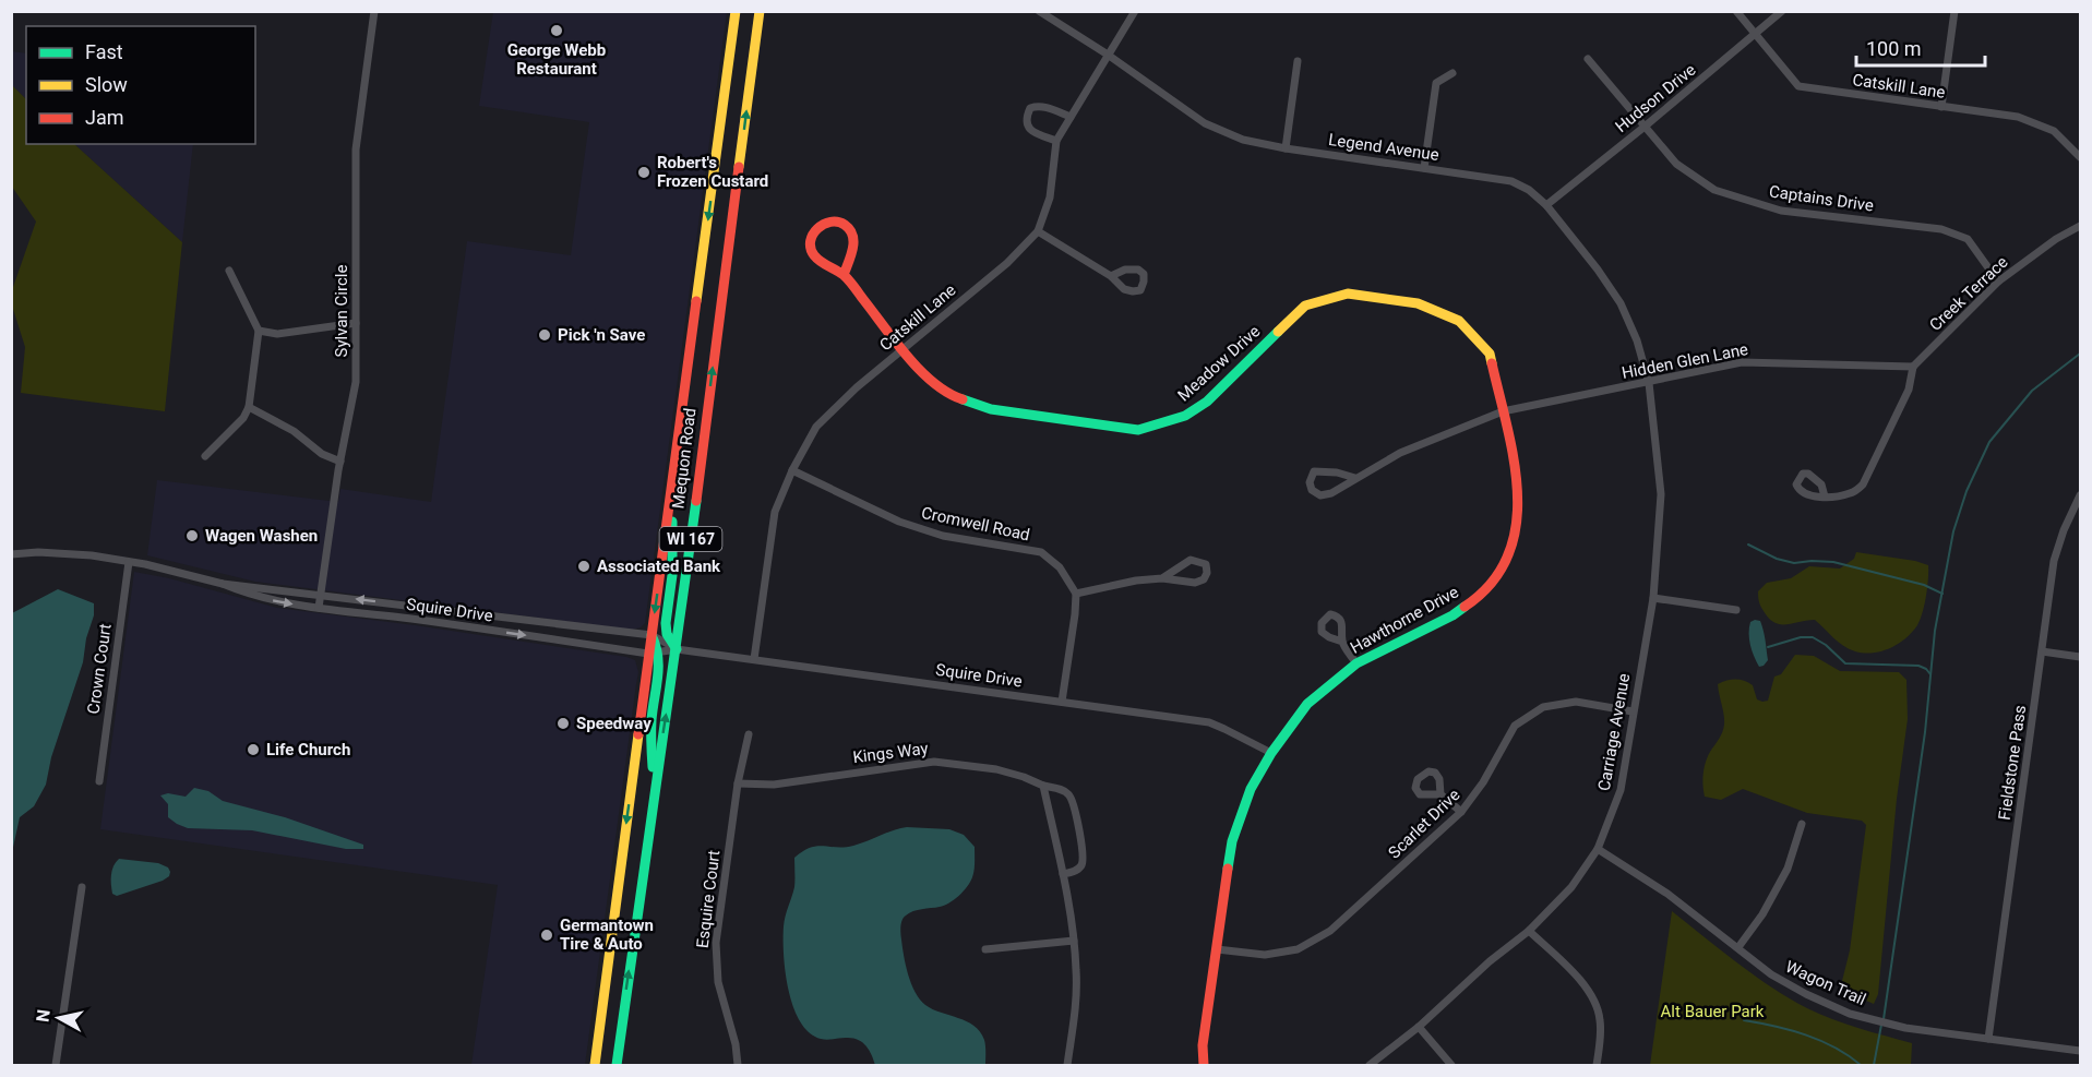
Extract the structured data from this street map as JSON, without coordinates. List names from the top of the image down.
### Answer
{
  "streets": {
    "main road": [
      "Meadow Drive",
      "Mequon Road",
      "WI 167",
      "Hawthorne Drive"
    ],
    "street": [
      "Catskill Lane",
      "Hudson Drive",
      "Legend Avenue",
      "Captains Drive",
      "Creek Terrace",
      "Sylvan Circle",
      "Hidden Glen Lane",
      "Cromwell Road",
      "Squire Drive",
      "Crown Court",
      "Carriage Avenue",
      "Kings Way",
      "Fieldstone Pass",
      "Scarlet Drive",
      "Esquire Court",
      "Wagon Trail"
    ]
  },
  "crossings": [
    ["Catskill Lane", "Hudson Drive"],
    ["Catskill Lane", "Legend Avenue"],
    ["Catskill Lane", "Meadow Drive"],
    ["Catskill Lane", "Cromwell Road"],
    ["Catskill Lane", "Squire Drive"],
    ["Hudson Drive", "Legend Avenue"],
    ["Hudson Drive", "Captains Drive"],
    ["Legend Avenue", "Hidden Glen Lane"],
    ["Legend Avenue", "Carriage Avenue"],
    ["Captains Drive", "Creek Terrace"],
    ["Creek Terrace", "Hidden Glen Lane"],
    ["Sylvan Circle", "Squire Drive"],
    ["Hidden Glen Lane", "Meadow Drive"],
    ["Hidden Glen Lane", "Hawthorne Drive"],
    ["Hidden Glen Lane", "Carriage Avenue"],
    ["Meadow Drive", "Hawthorne Drive"],
    ["Mequon Road", "Squire Drive"],
    ["Squire Drive", "Hawthorne Drive"],
    ["Squire Drive", "Crown Court"],
    ["Hawthorne Drive", "Scarlet Drive"],
    ["Carriage Avenue", "Scarlet Drive"],
    ["Carriage Avenue", "Wagon Trail"],
    ["Kings Way", "Esquire Court"],
    ["Fieldstone Pass", "Wagon Trail"]
  ],
  "parks": ["Alt Bauer Park"],
  "places": [
    "George Webb Restaurant",
    "Robert's Frozen Custard",
    "Pick 'n Save",
    "Wagen Washen",
    "Associated Bank",
    "Speedway",
    "Life Church",
    "Germantown Tire & Auto"
  ],
  "legend": ["Fast", "Slow", "Jam"],
  "scale_bar": "100 m",
  "north": "left"
}
